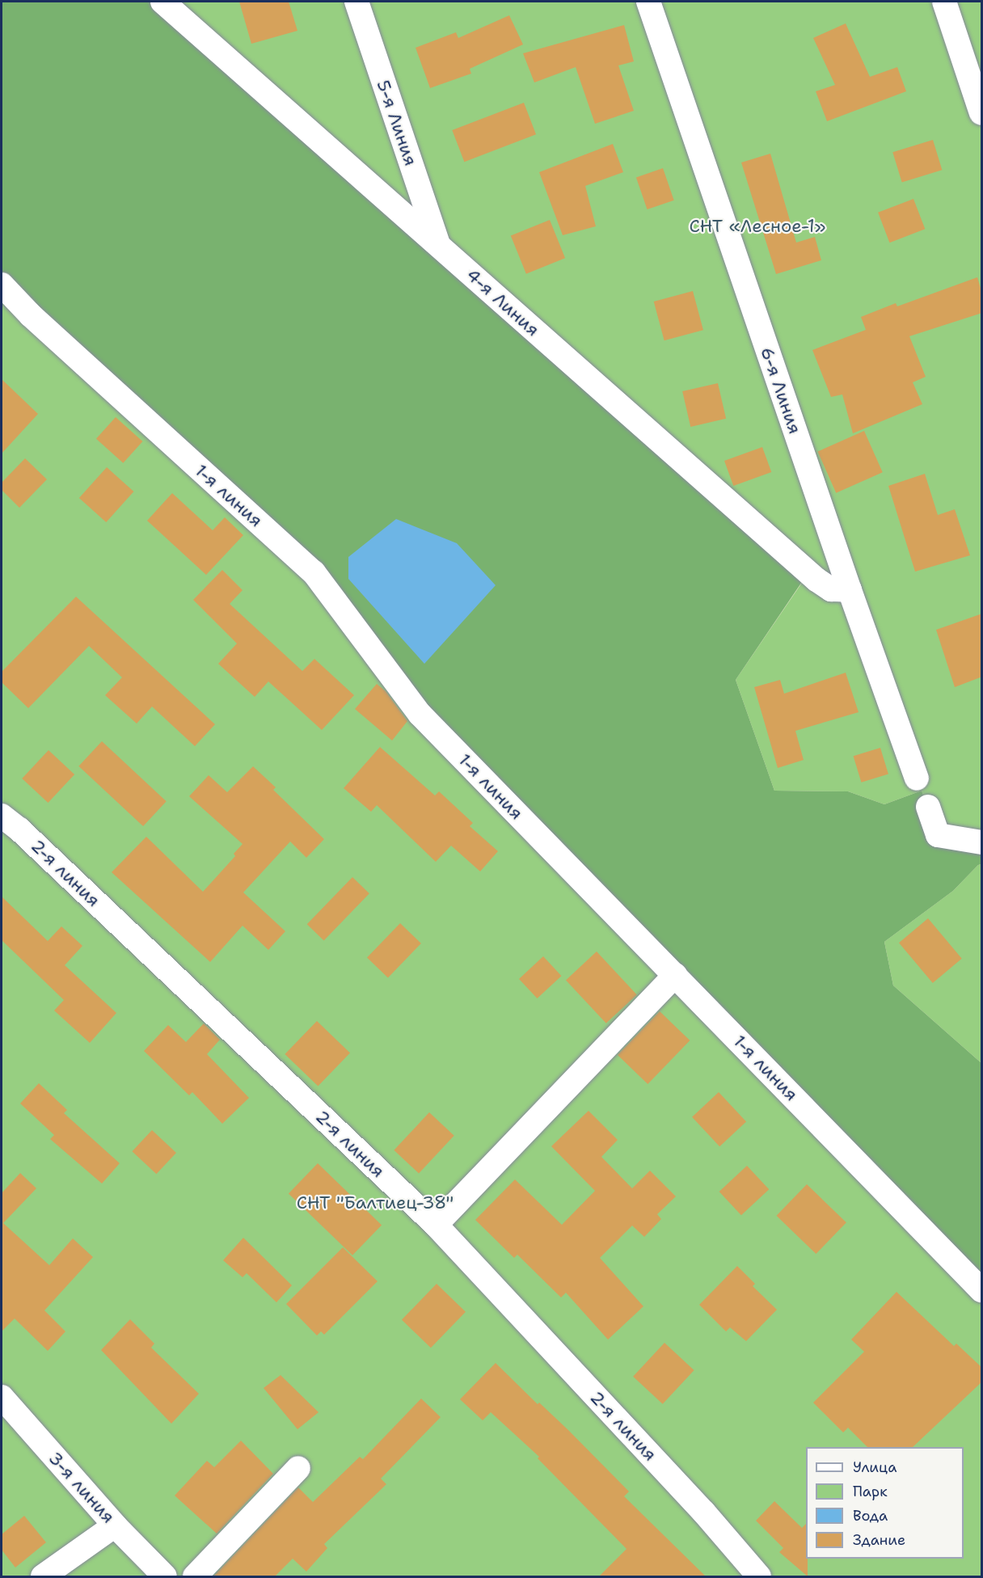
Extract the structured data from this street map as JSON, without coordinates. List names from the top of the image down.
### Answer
{
  "streets": {
    "street": [
      "5-я Линия",
      "4-я Линия",
      "6-я Линия",
      "1-я линия",
      "2-я линия",
      "3-я линия"
    ]
  },
  "crossings": [
    ["5-я Линия", "4-я Линия"],
    ["4-я Линия", "6-я Линия"]
  ],
  "parks": ["СНТ «Лесное-1»", "СНТ \"Балтиец-38\""],
  "legend": [
    "Улица",
    "Парк",
    "Вода",
    "Здание"
  ]
}
